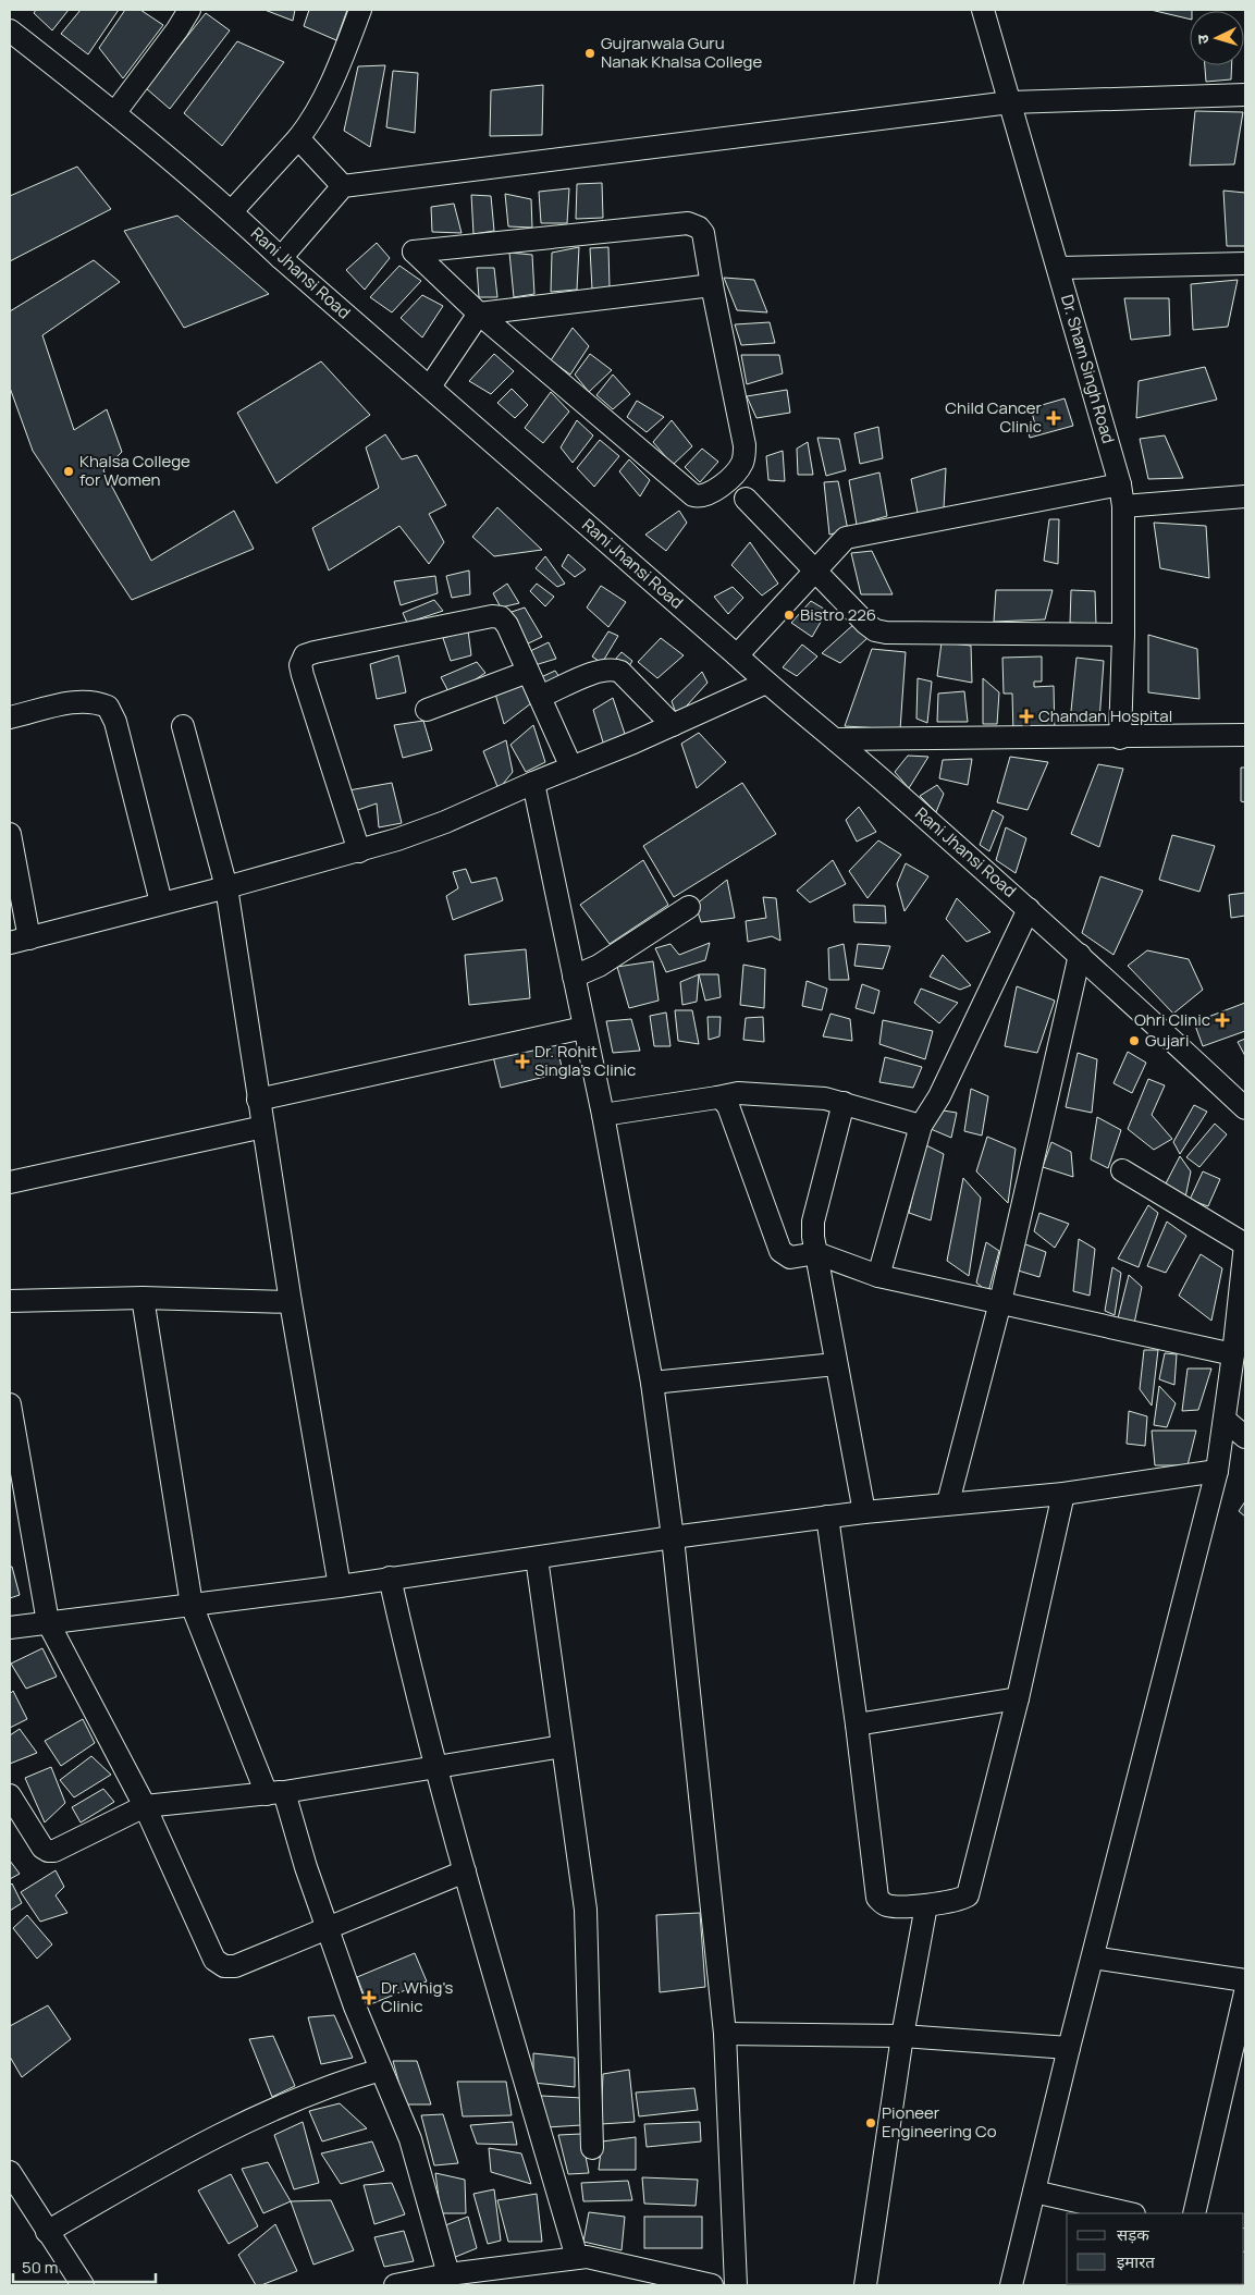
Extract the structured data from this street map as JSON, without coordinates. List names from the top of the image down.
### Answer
{
  "streets": {
    "street": ["Rani Jhansi Road", "Dr. Sham Singh Road"]
  },
  "places": {
    "other": [
      "Gujranwala Guru Nanak Khalsa College",
      "Khalsa College for Women",
      "Bistro 226",
      "Gujari",
      "Pioneer Engineering Co"
    ],
    "health": [
      "Child Cancer Clinic",
      "Chandan Hospital",
      "Ohri Clinic",
      "Dr. Rohit Singla's Clinic",
      "Dr. Whig's Clinic"
    ]
  },
  "legend": ["सड़क", "इमारत"],
  "scale_bar": "50 m",
  "north": "left"
}
